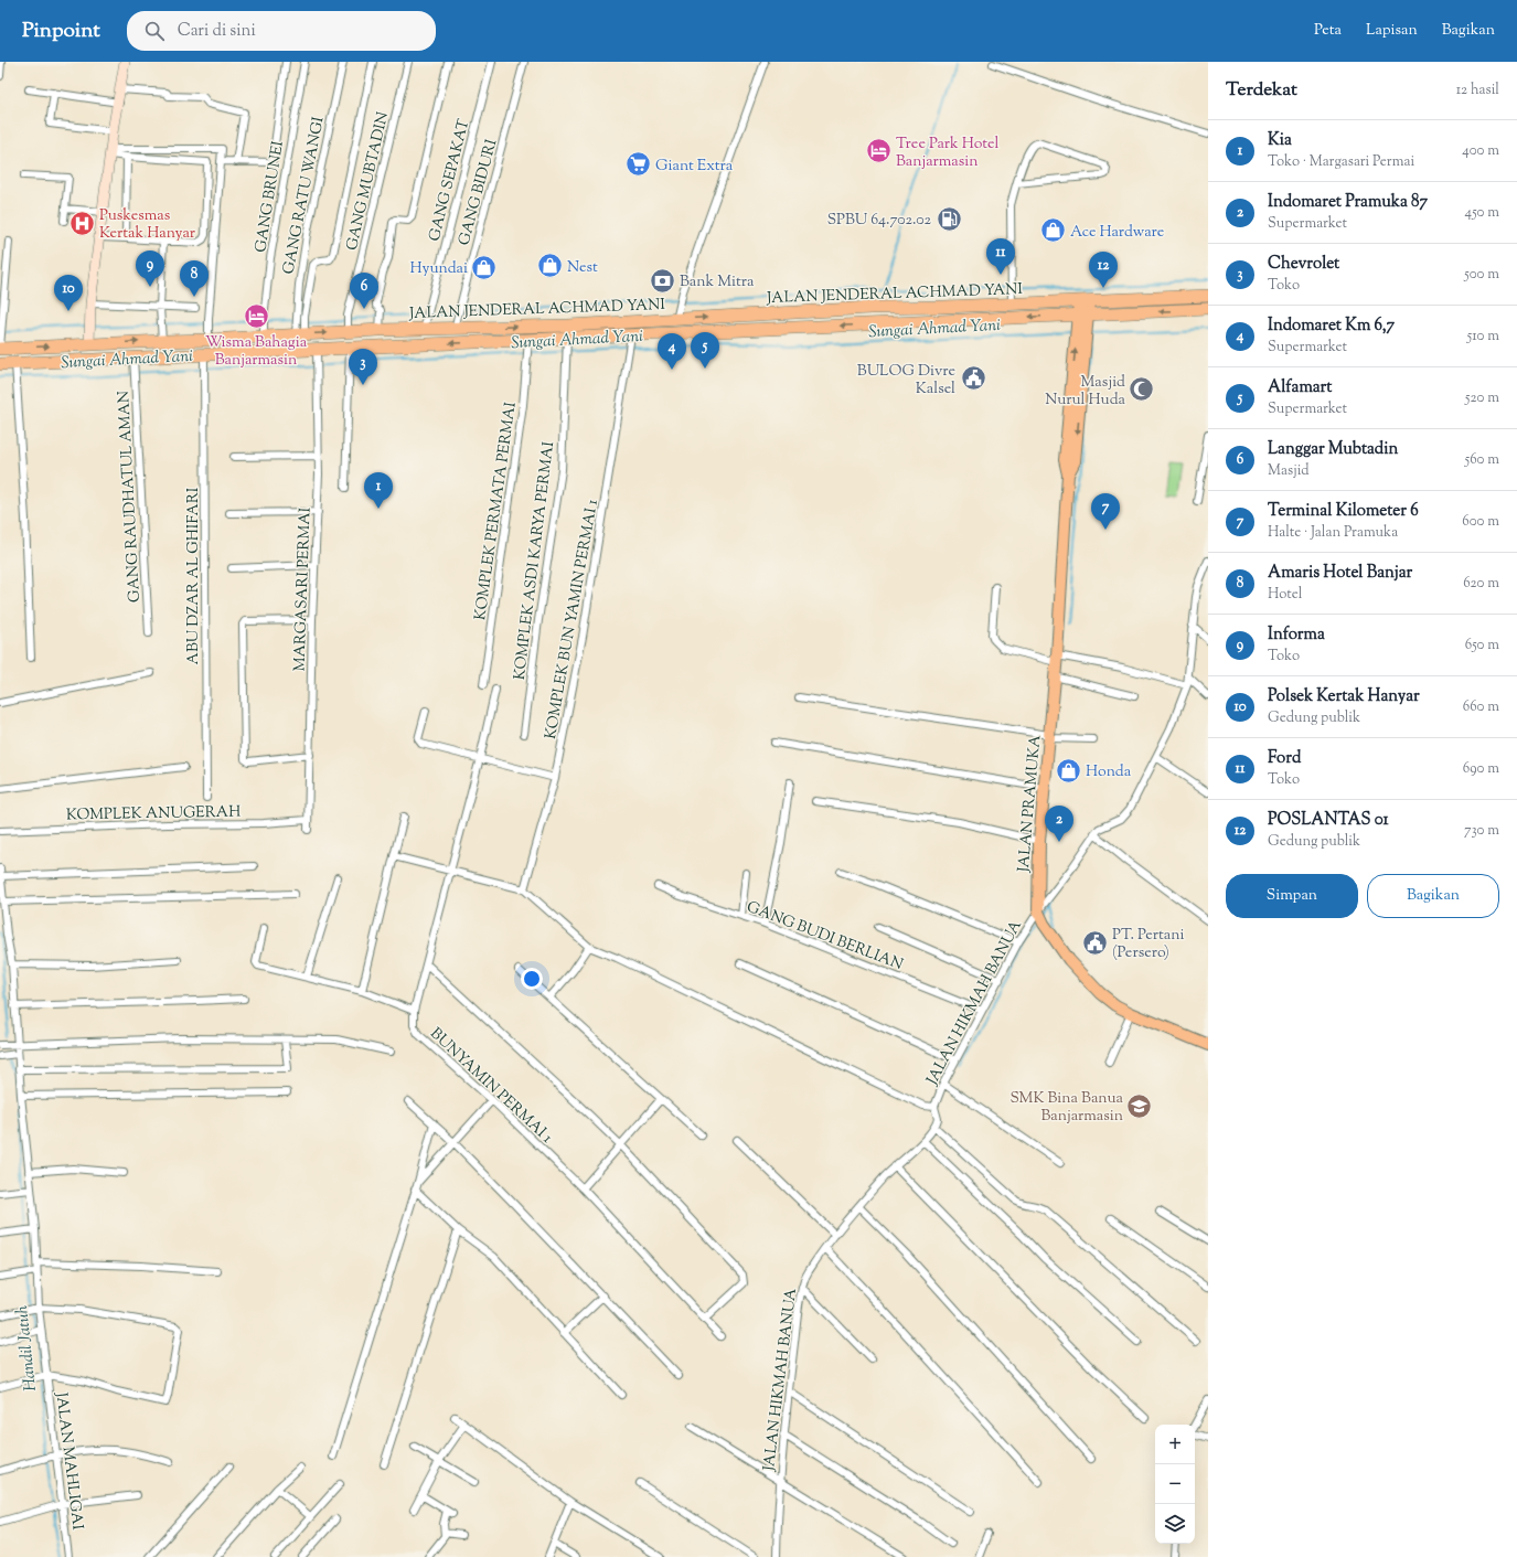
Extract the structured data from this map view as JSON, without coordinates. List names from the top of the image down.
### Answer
{
  "streets": {
    "highway": ["JALAN JENDERAL ACHMAD YANI"],
    "main road": ["JALAN PRAMUKA"],
    "street": [
      "GANG SEPAKAT",
      "GANG MUBTADIN",
      "GANG BIDURI",
      "GANG RATU WANGI",
      "GANG BRUNEI",
      "GANG RAUDHATUL AMAN",
      "KOMPLEK PERMATA PERMAI",
      "KOMPLEK ASDI KARYA PERMAI",
      "ABU DZAR AL GHIFARI",
      "MARGASARI PERMAI",
      "KOMPLEK BUN YAMIN PERMAI 1",
      "KOMPLEK ANUGERAH",
      "GANG BUDI BERLIAN",
      "JALAN HIKMAH BANUA",
      "BUNYAMIN PERMAI 1",
      "JALAN MAHLIGAI"
    ]
  },
  "crossings": [
    ["GANG SEPAKAT", "JALAN JENDERAL ACHMAD YANI"],
    ["GANG MUBTADIN", "JALAN JENDERAL ACHMAD YANI"],
    ["GANG BIDURI", "JALAN JENDERAL ACHMAD YANI"],
    ["GANG RATU WANGI", "JALAN JENDERAL ACHMAD YANI"],
    ["GANG BRUNEI", "JALAN JENDERAL ACHMAD YANI"],
    ["JALAN JENDERAL ACHMAD YANI", "GANG RAUDHATUL AMAN"],
    ["JALAN JENDERAL ACHMAD YANI", "KOMPLEK PERMATA PERMAI"],
    ["JALAN JENDERAL ACHMAD YANI", "KOMPLEK ASDI KARYA PERMAI"],
    ["JALAN JENDERAL ACHMAD YANI", "ABU DZAR AL GHIFARI"],
    ["JALAN JENDERAL ACHMAD YANI", "MARGASARI PERMAI"],
    ["JALAN JENDERAL ACHMAD YANI", "KOMPLEK BUN YAMIN PERMAI 1"],
    ["JALAN JENDERAL ACHMAD YANI", "JALAN PRAMUKA"],
    ["MARGASARI PERMAI", "KOMPLEK ANUGERAH"],
    ["JALAN PRAMUKA", "JALAN HIKMAH BANUA"],
    ["GANG BUDI BERLIAN", "JALAN HIKMAH BANUA"]
  ],
  "water": ["Sungai Ahmad Yani", "Handil Jatuh"],
  "places": {
    "hotel": ["Tree Park Hotel Banjarmasin", "Wisma Bahagia Banjarmasin"],
    "supermarket": ["Giant Extra"],
    "fuel station": ["SPBU 64.702.02"],
    "hospital": ["Puskesmas Kertak Hanyar"],
    "shop": [
      "Ace Hardware",
      "Nest",
      "Hyundai",
      "Honda"
    ],
    "bank": ["Bank Mitra"],
    "public building": ["BULOG Divre Kalsel", "PT. Pertani (Persero)"],
    "mosque": ["Masjid Nurul Huda"],
    "school or university": ["SMK Bina Banua Banjarmasin"]
  },
  "page": {
    "header": "Pinpoint",
    "search": "Cari di sini",
    "nav": ["Peta", "Lapisan", "Bagikan"],
    "heading": ["Terdekat", "12 hasil"],
    "list": [
      {
        "mark": "1",
        "name": "Kia",
        "note": "Toko · Margasari Permai",
        "value": "400 m"
      },
      {
        "mark": "2",
        "name": "Indomaret Pramuka 87",
        "note": "Supermarket",
        "value": "450 m"
      },
      {
        "mark": "3",
        "name": "Chevrolet",
        "note": "Toko",
        "value": "500 m"
      },
      {
        "mark": "4",
        "name": "Indomaret Km 6,7",
        "note": "Supermarket",
        "value": "510 m"
      },
      {
        "mark": "5",
        "name": "Alfamart",
        "note": "Supermarket",
        "value": "520 m"
      },
      {
        "mark": "6",
        "name": "Langgar Mubtadin",
        "note": "Masjid",
        "value": "560 m"
      },
      {
        "mark": "7",
        "name": "Terminal Kilometer 6",
        "note": "Halte · Jalan Pramuka",
        "value": "600 m"
      },
      {
        "mark": "8",
        "name": "Amaris Hotel Banjar",
        "note": "Hotel",
        "value": "620 m"
      },
      {
        "mark": "9",
        "name": "Informa",
        "note": "Toko",
        "value": "650 m"
      },
      {
        "mark": "10",
        "name": "Polsek Kertak Hanyar",
        "note": "Gedung publik",
        "value": "660 m"
      },
      {
        "mark": "11",
        "name": "Ford",
        "note": "Toko",
        "value": "690 m"
      },
      {
        "mark": "12",
        "name": "POSLANTAS 01",
        "note": "Gedung publik",
        "value": "730 m"
      }
    ],
    "pins": [
      "11",
      "9",
      "12",
      "8",
      "6",
      "10",
      "5",
      "4",
      "3",
      "1",
      "7",
      "2"
    ],
    "buttons": ["Simpan", "Bagikan"],
    "map_buttons": ["+", "−"]
  }
}
